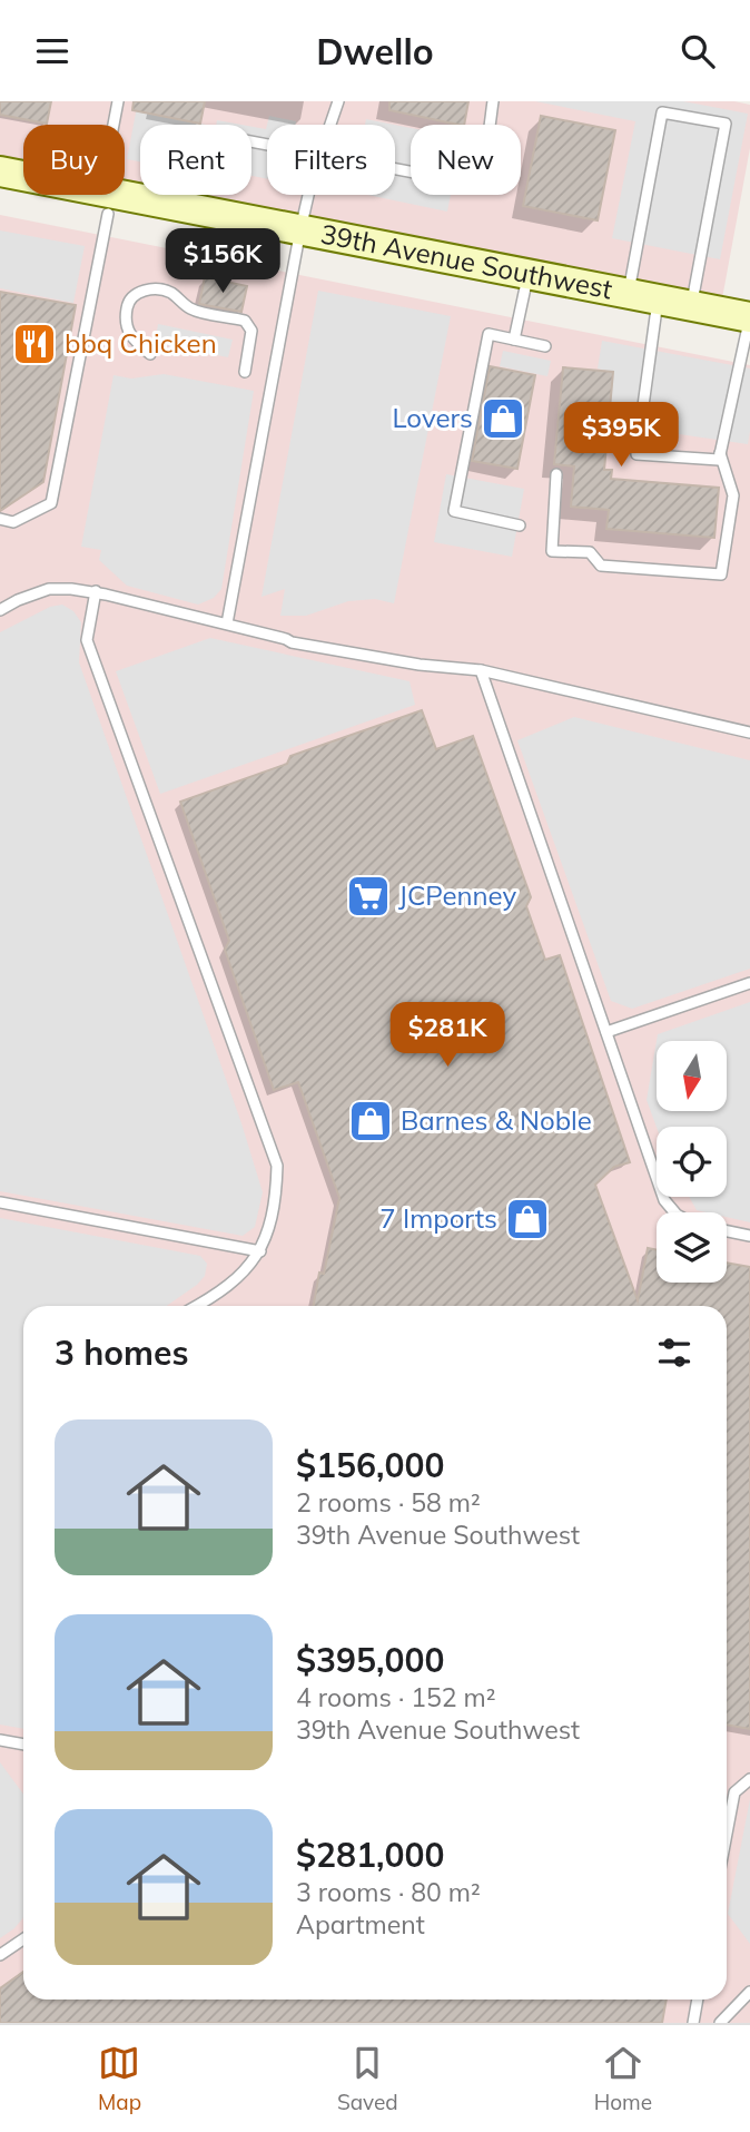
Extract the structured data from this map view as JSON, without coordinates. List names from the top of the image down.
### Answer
{
  "streets": {
    "main road": ["39th Avenue Southwest"]
  },
  "places": {
    "restaurant": ["bbq Chicken"],
    "shop": ["Lovers", "Barnes & Noble", "7 Imports"],
    "supermarket": ["JCPenney"]
  },
  "north": "bottom",
  "page": {
    "header": "Dwello",
    "chip": [
      "Buy",
      "Rent",
      "Filters",
      "New"
    ],
    "price": ["$156K", "$395K", "$281K"],
    "heading": "3 homes",
    "list": [
      {
        "name": "$156,000",
        "note": "2 rooms · 58 m² · 39th Avenue Southwest"
      },
      {
        "name": "$395,000",
        "note": "4 rooms · 152 m² · 39th Avenue Southwest"
      },
      {
        "name": "$281,000",
        "note": "3 rooms · 80 m² · Apartment"
      }
    ],
    "tabs": ["Map", "Saved", "Home"]
  }
}
